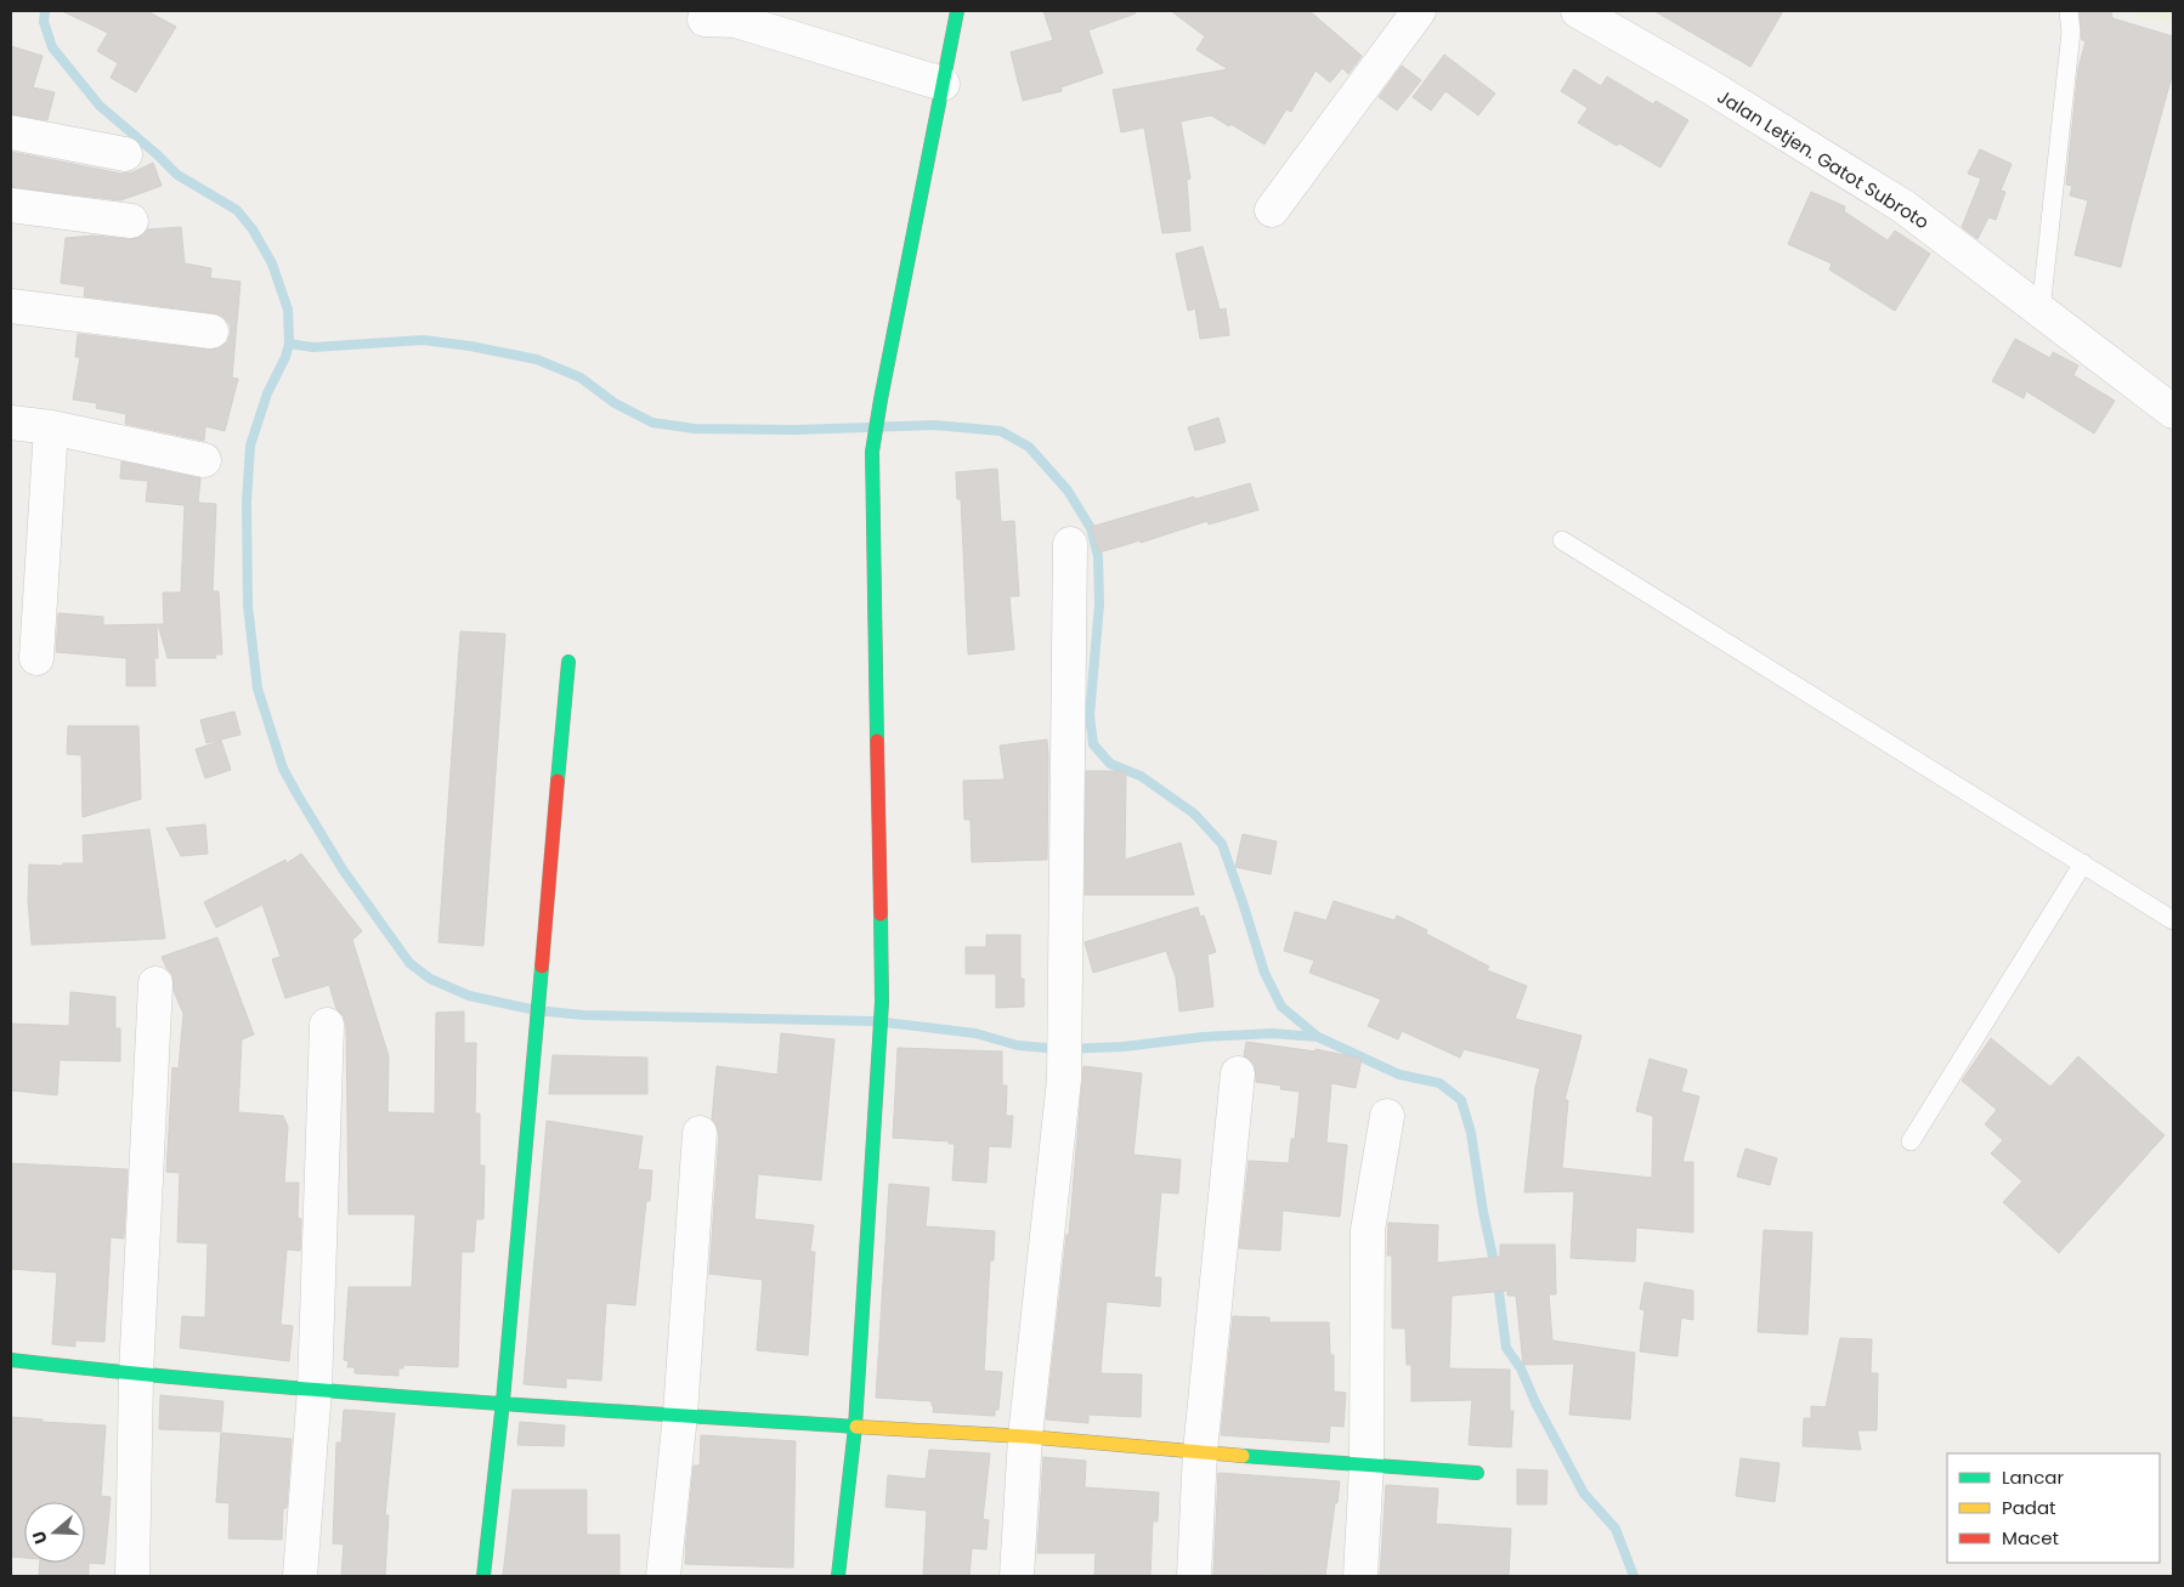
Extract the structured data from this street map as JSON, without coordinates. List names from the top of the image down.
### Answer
{
  "streets": {
    "street": ["Jalan Letjen. Gatot Subroto"]
  },
  "legend": ["Lancar", "Padat", "Macet"],
  "north": "left"
}
